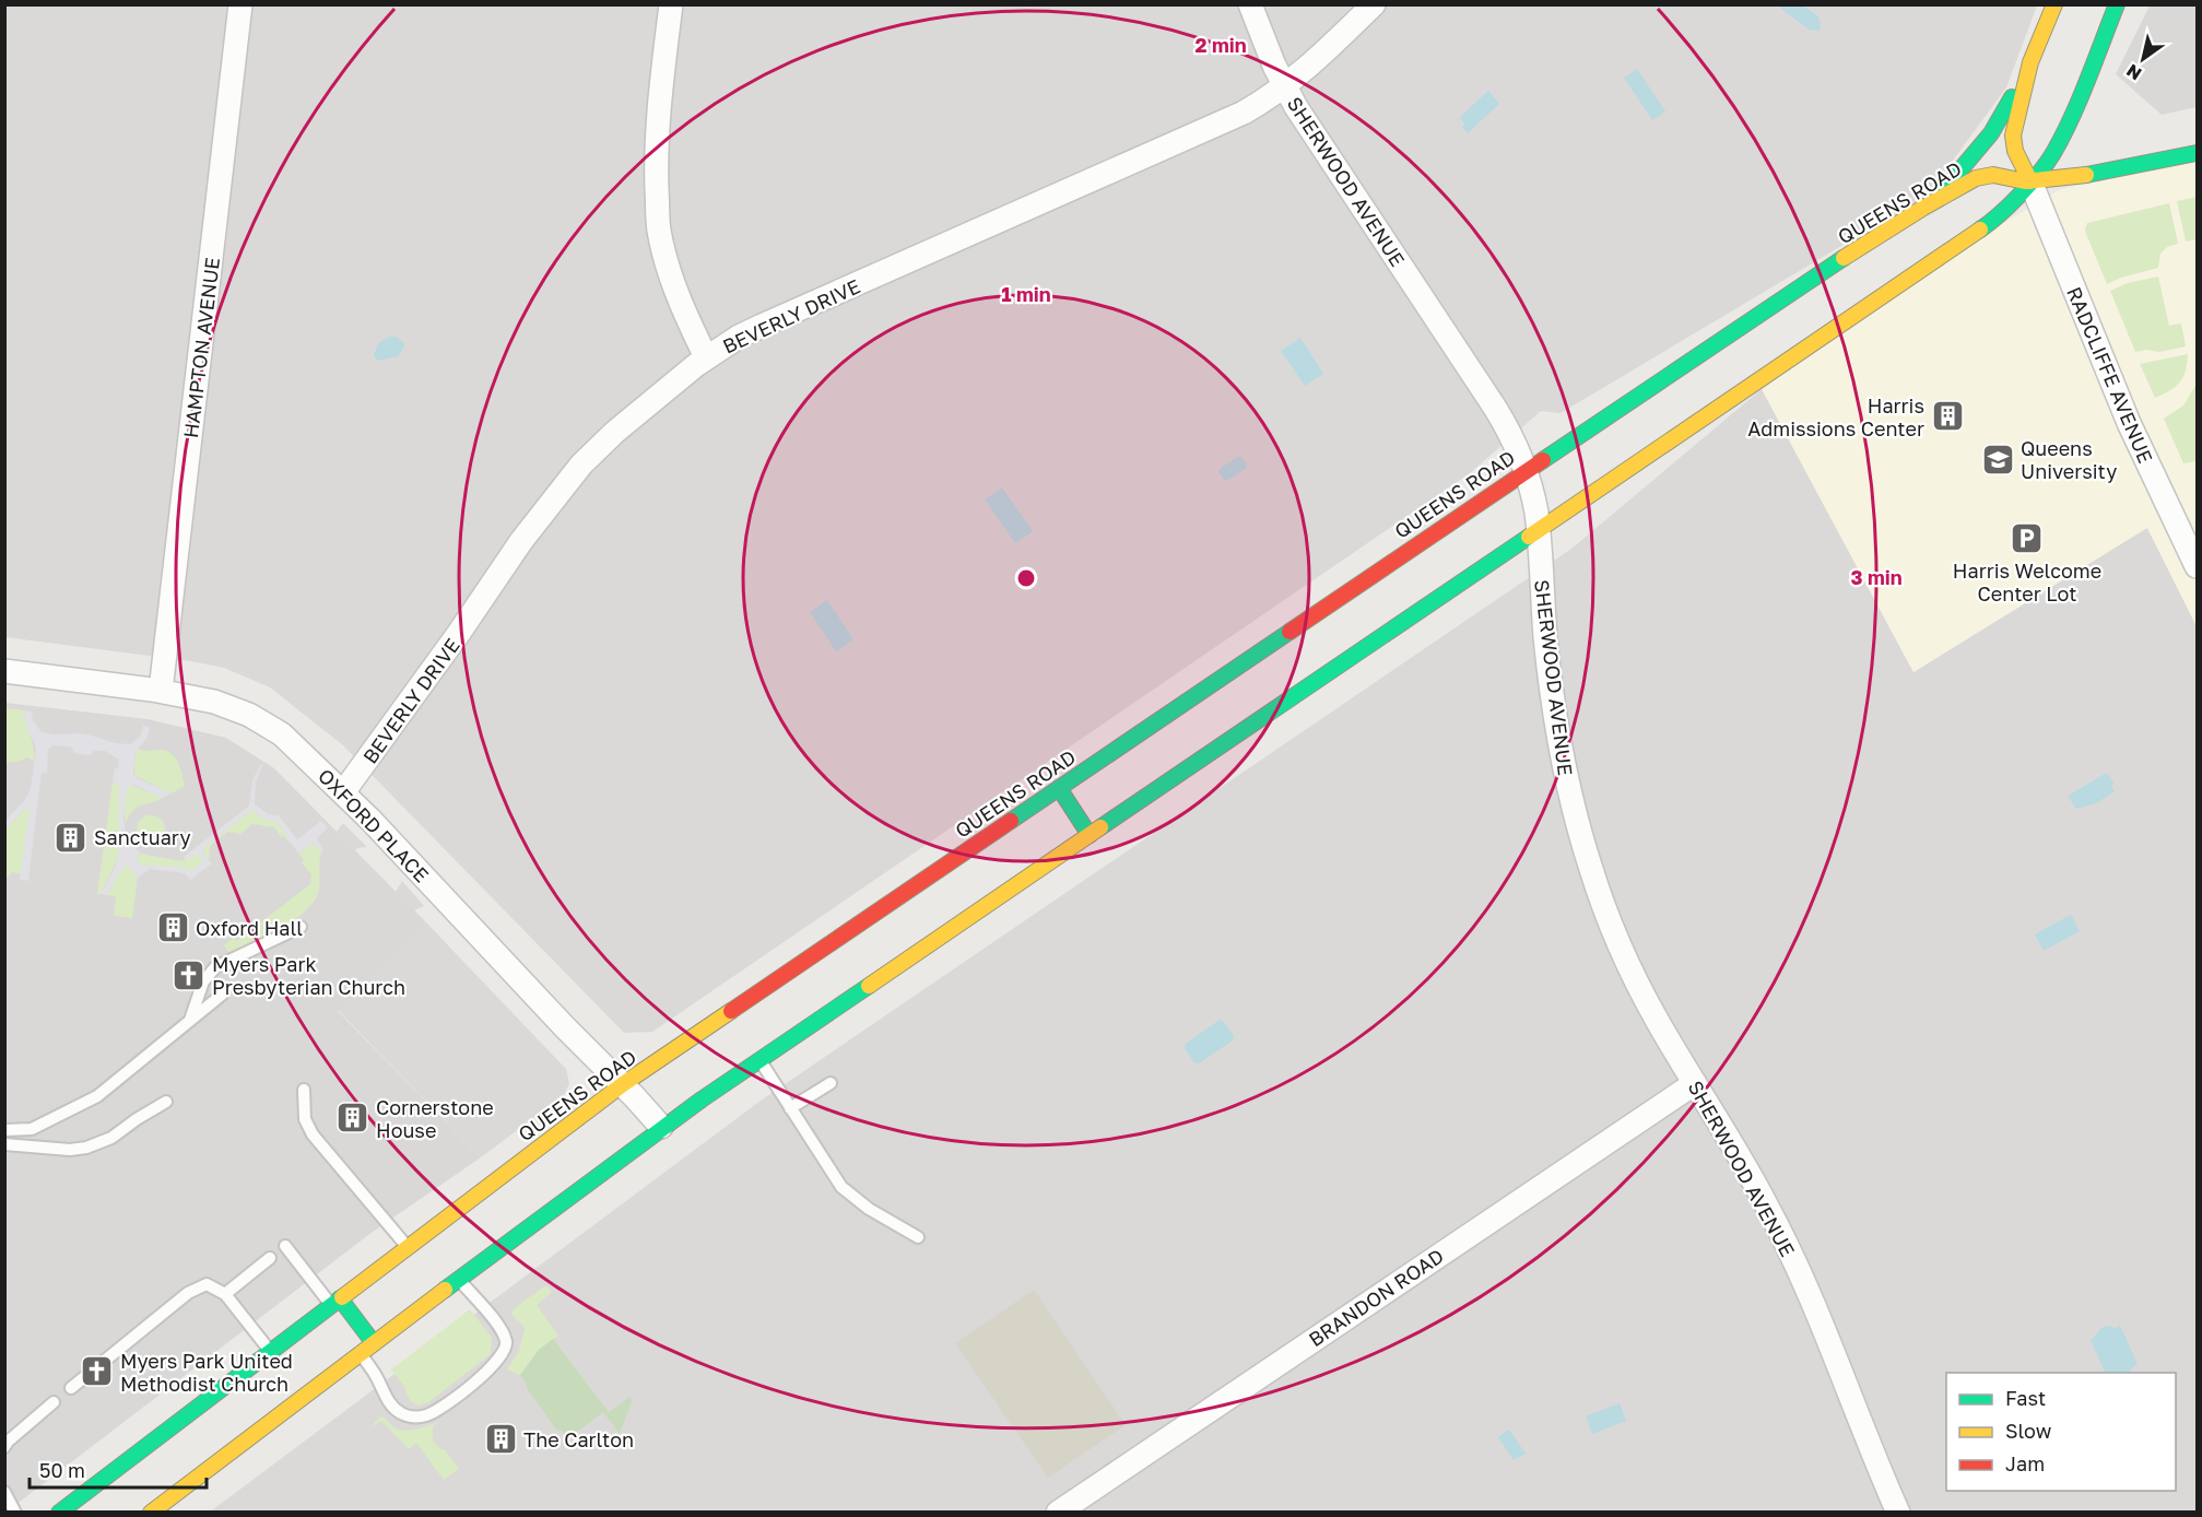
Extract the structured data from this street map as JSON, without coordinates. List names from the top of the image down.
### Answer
{
  "streets": {
    "street": [
      "SHERWOOD AVENUE",
      "QUEENS ROAD",
      "BEVERLY DRIVE",
      "HAMPTON AVENUE",
      "RADCLIFFE AVENUE",
      "OXFORD PLACE",
      "BRANDON ROAD"
    ]
  },
  "crossings": [
    ["SHERWOOD AVENUE", "QUEENS ROAD"],
    ["SHERWOOD AVENUE", "BEVERLY DRIVE"],
    ["SHERWOOD AVENUE", "BRANDON ROAD"],
    ["QUEENS ROAD", "RADCLIFFE AVENUE"],
    ["QUEENS ROAD", "OXFORD PLACE"],
    ["BEVERLY DRIVE", "OXFORD PLACE"],
    ["HAMPTON AVENUE", "OXFORD PLACE"]
  ],
  "places": {
    "building": [
      "Harris Admissions Center",
      "Sanctuary",
      "Oxford Hall",
      "Cornerstone House",
      "The Carlton"
    ],
    "school or university": ["Queens University"],
    "parking": ["Harris Welcome Center Lot"],
    "church": ["Myers Park Presbyterian Church", "Myers Park United Methodist Church"]
  },
  "legend": ["Fast", "Slow", "Jam"],
  "scale_bar": "50 m",
  "north": "bottom left",
  "rings": ["2 min", "1 min", "3 min"]
}
